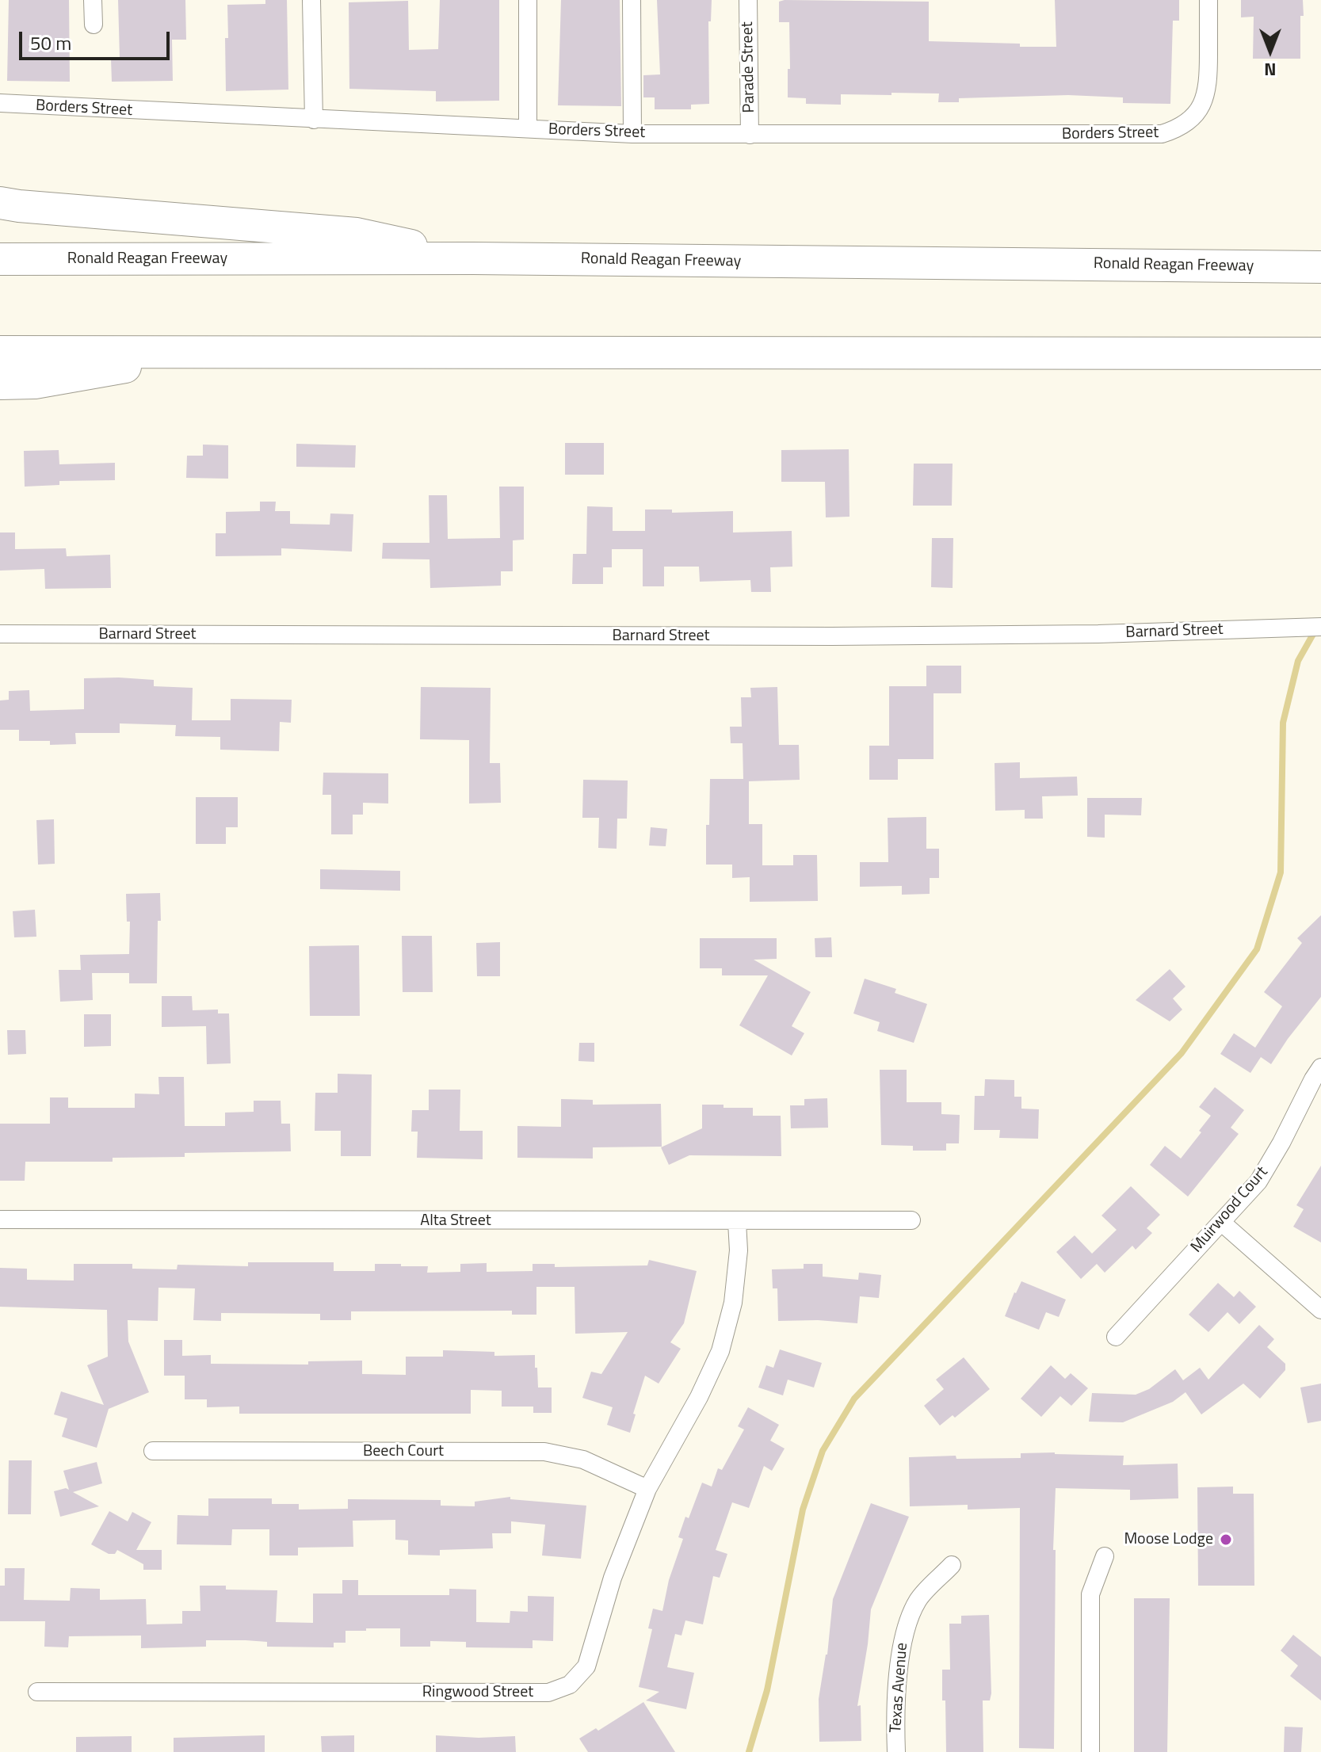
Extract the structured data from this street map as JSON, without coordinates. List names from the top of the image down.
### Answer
{
  "streets": {
    "highway": ["Ronald Reagan Freeway"],
    "street": [
      "Parade Street",
      "Borders Street",
      "Barnard Street",
      "Muirwood Court",
      "Alta Street",
      "Beech Court",
      "Texas Avenue",
      "Ringwood Street"
    ]
  },
  "crossings": [
    ["Parade Street", "Borders Street"],
    ["Alta Street", "Ringwood Street"],
    ["Beech Court", "Ringwood Street"]
  ],
  "places": ["Moose Lodge"],
  "scale_bar": "50 m",
  "north": "bottom"
}
